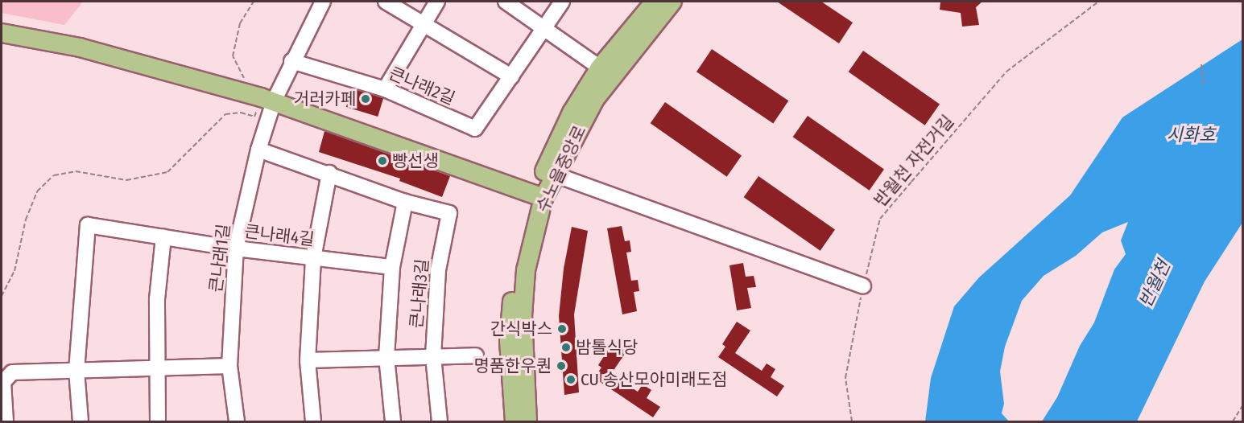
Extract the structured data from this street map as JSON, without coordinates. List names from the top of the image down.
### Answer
{
  "streets": {
    "main road": ["수노을중앙로"],
    "street": [
      "큰나래2길",
      "큰나래4길",
      "큰나래1길",
      "큰나래3길"
    ],
    "path": ["반월천 자전거길"]
  },
  "crossings": [
    ["큰나래4길", "큰나래1길"],
    ["큰나래4길", "큰나래3길"],
    ["큰나래1길", "큰나래3길"]
  ],
  "water": ["시화호", "반월천"],
  "places": [
    "거러카페",
    "빵선생",
    "간식박스",
    "밤톨식당",
    "명품한우퀀",
    "CU 송산모아미래도점"
  ]
}
